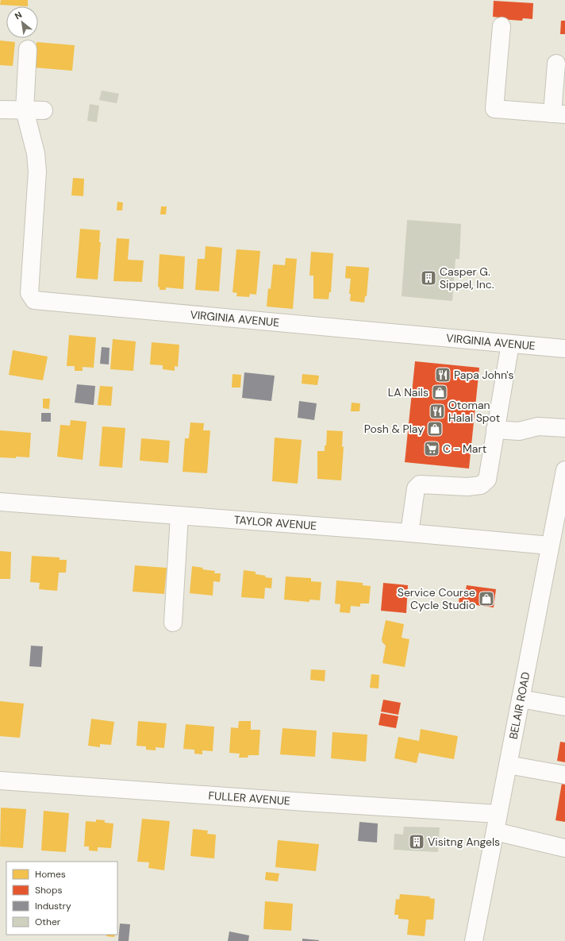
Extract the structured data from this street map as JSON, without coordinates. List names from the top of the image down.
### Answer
{
  "streets": {
    "street": [
      "VIRGINIA AVENUE",
      "TAYLOR AVENUE",
      "BELAIR ROAD",
      "FULLER AVENUE"
    ]
  },
  "crossings": [
    ["TAYLOR AVENUE", "BELAIR ROAD"],
    ["BELAIR ROAD", "FULLER AVENUE"]
  ],
  "places": {
    "building": ["Casper G. Sippel, Inc.", "Visitng Angels"],
    "restaurant": ["Papa John's", "Otoman Halal Spot"],
    "shop": ["LA Nails", "Posh & Play", "Service Course Cycle Studio"],
    "supermarket": ["C - Mart"]
  },
  "legend": [
    "Homes",
    "Shops",
    "Industry",
    "Other"
  ],
  "north": "top left"
}
